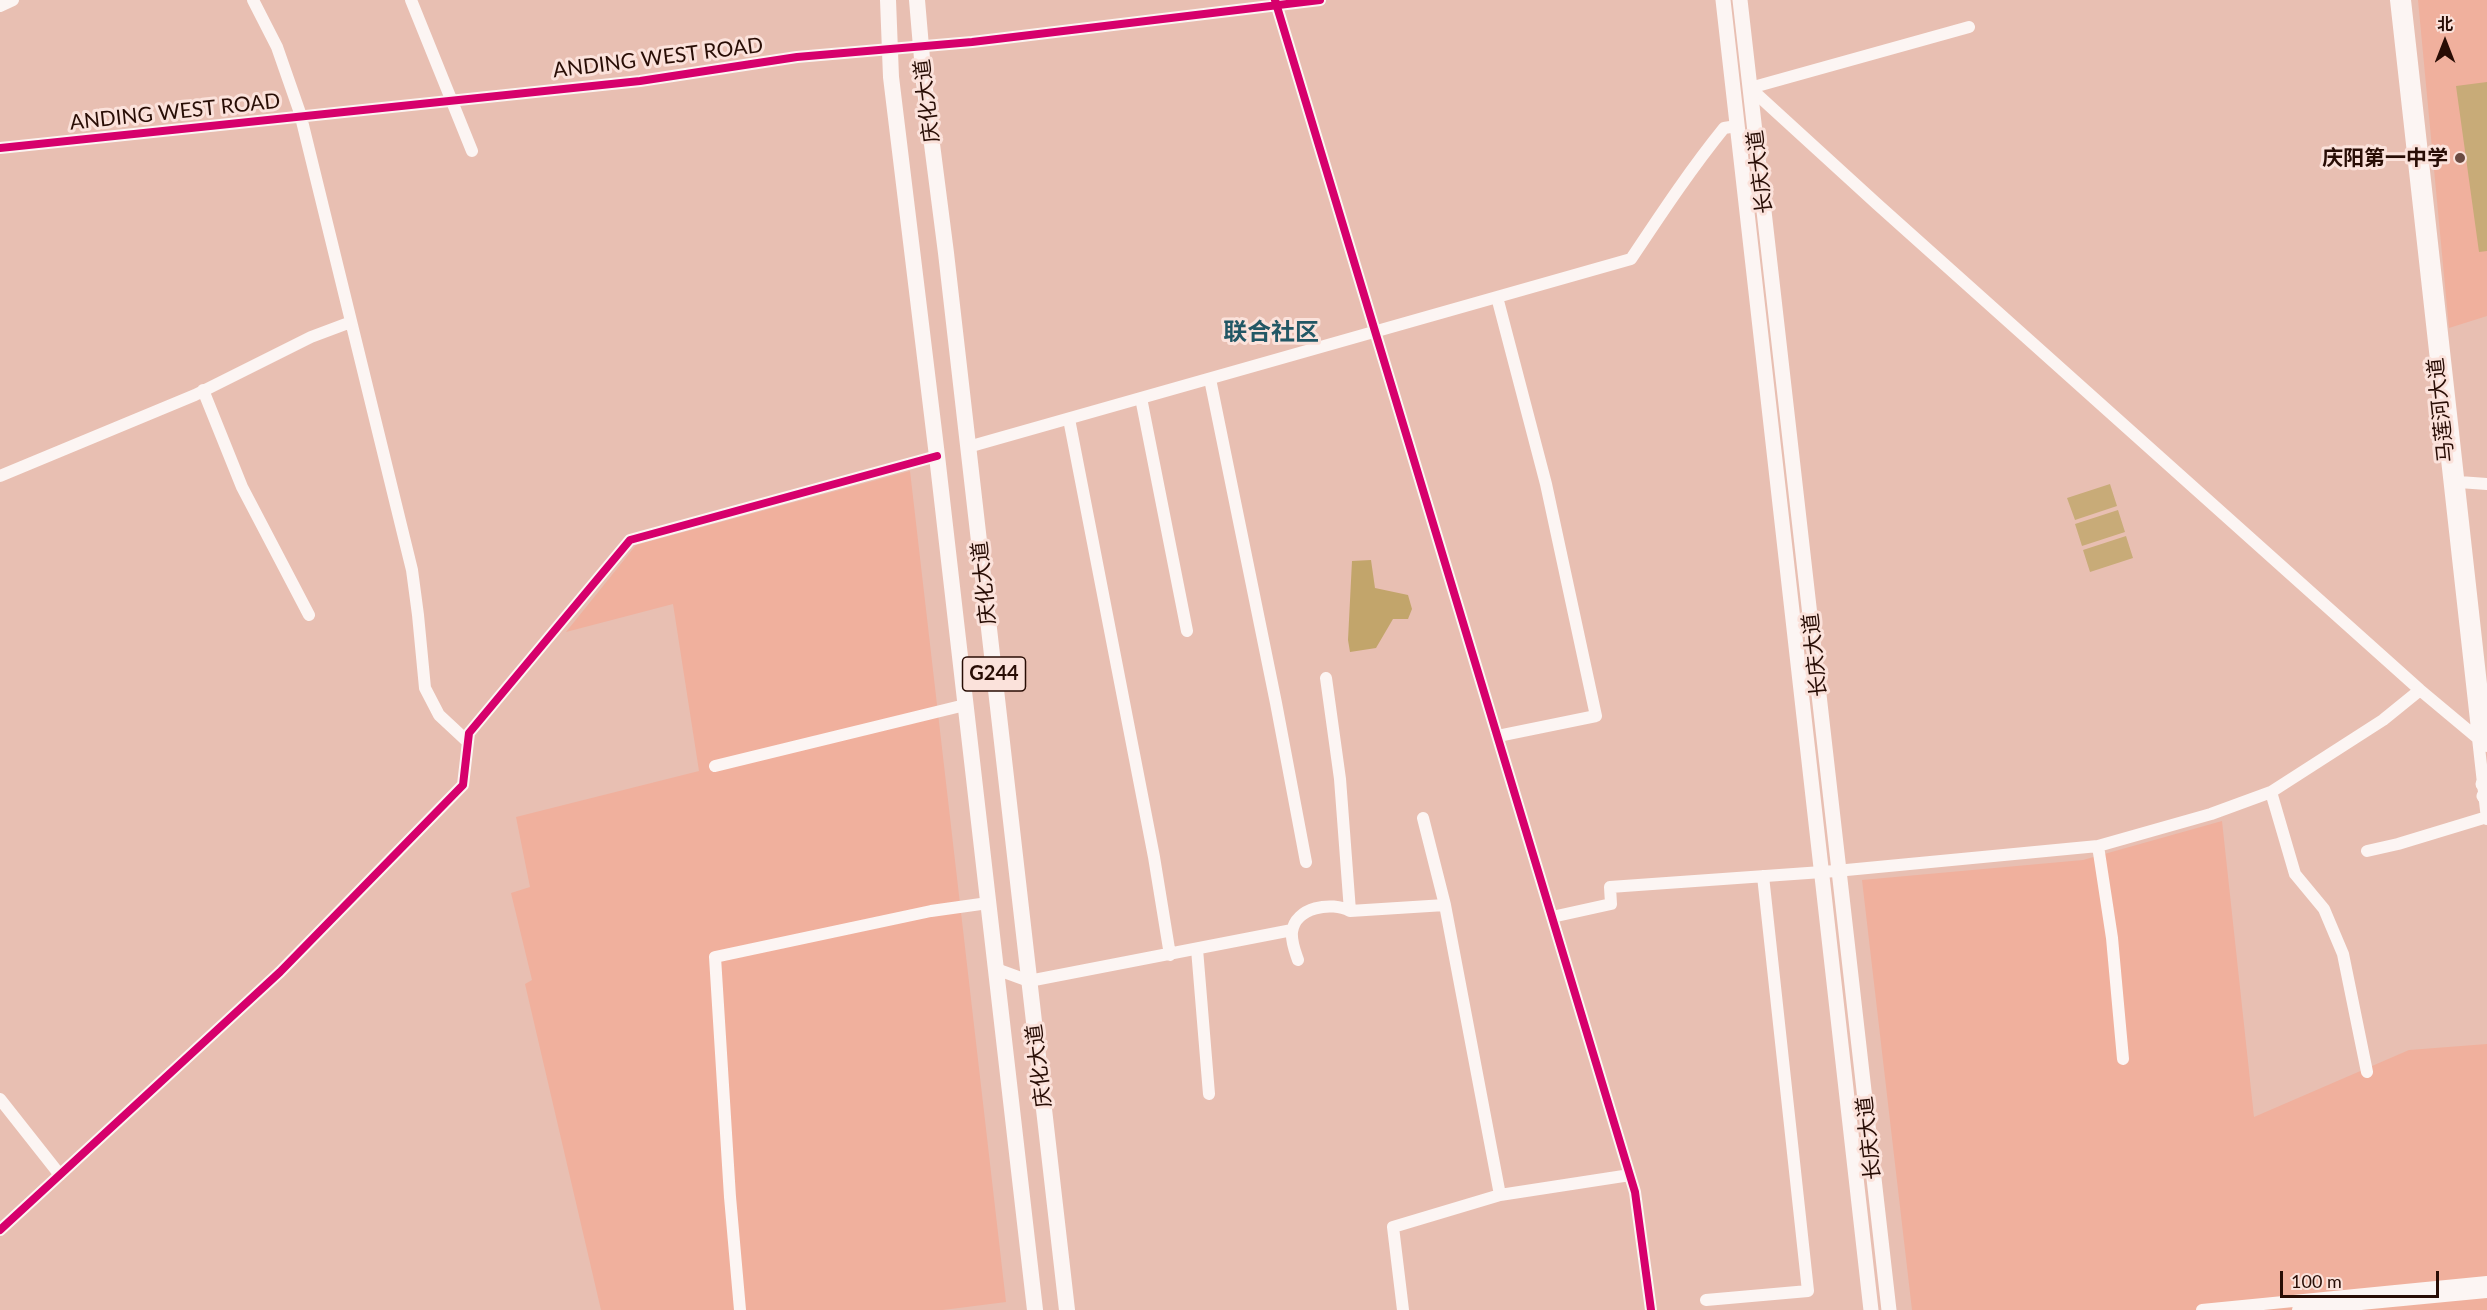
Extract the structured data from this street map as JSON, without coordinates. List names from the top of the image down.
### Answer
{
  "streets": {
    "highway": ["庆化大道", "G244"],
    "main road": ["长庆大道"],
    "street": ["ANDING WEST ROAD", "马莲河大道"]
  },
  "crossings": [
    ["ANDING WEST ROAD", "庆化大道"]
  ],
  "districts": ["联合社区"],
  "places": ["庆阳第一中学"],
  "scale_bar": "100 m",
  "north": "top"
}
